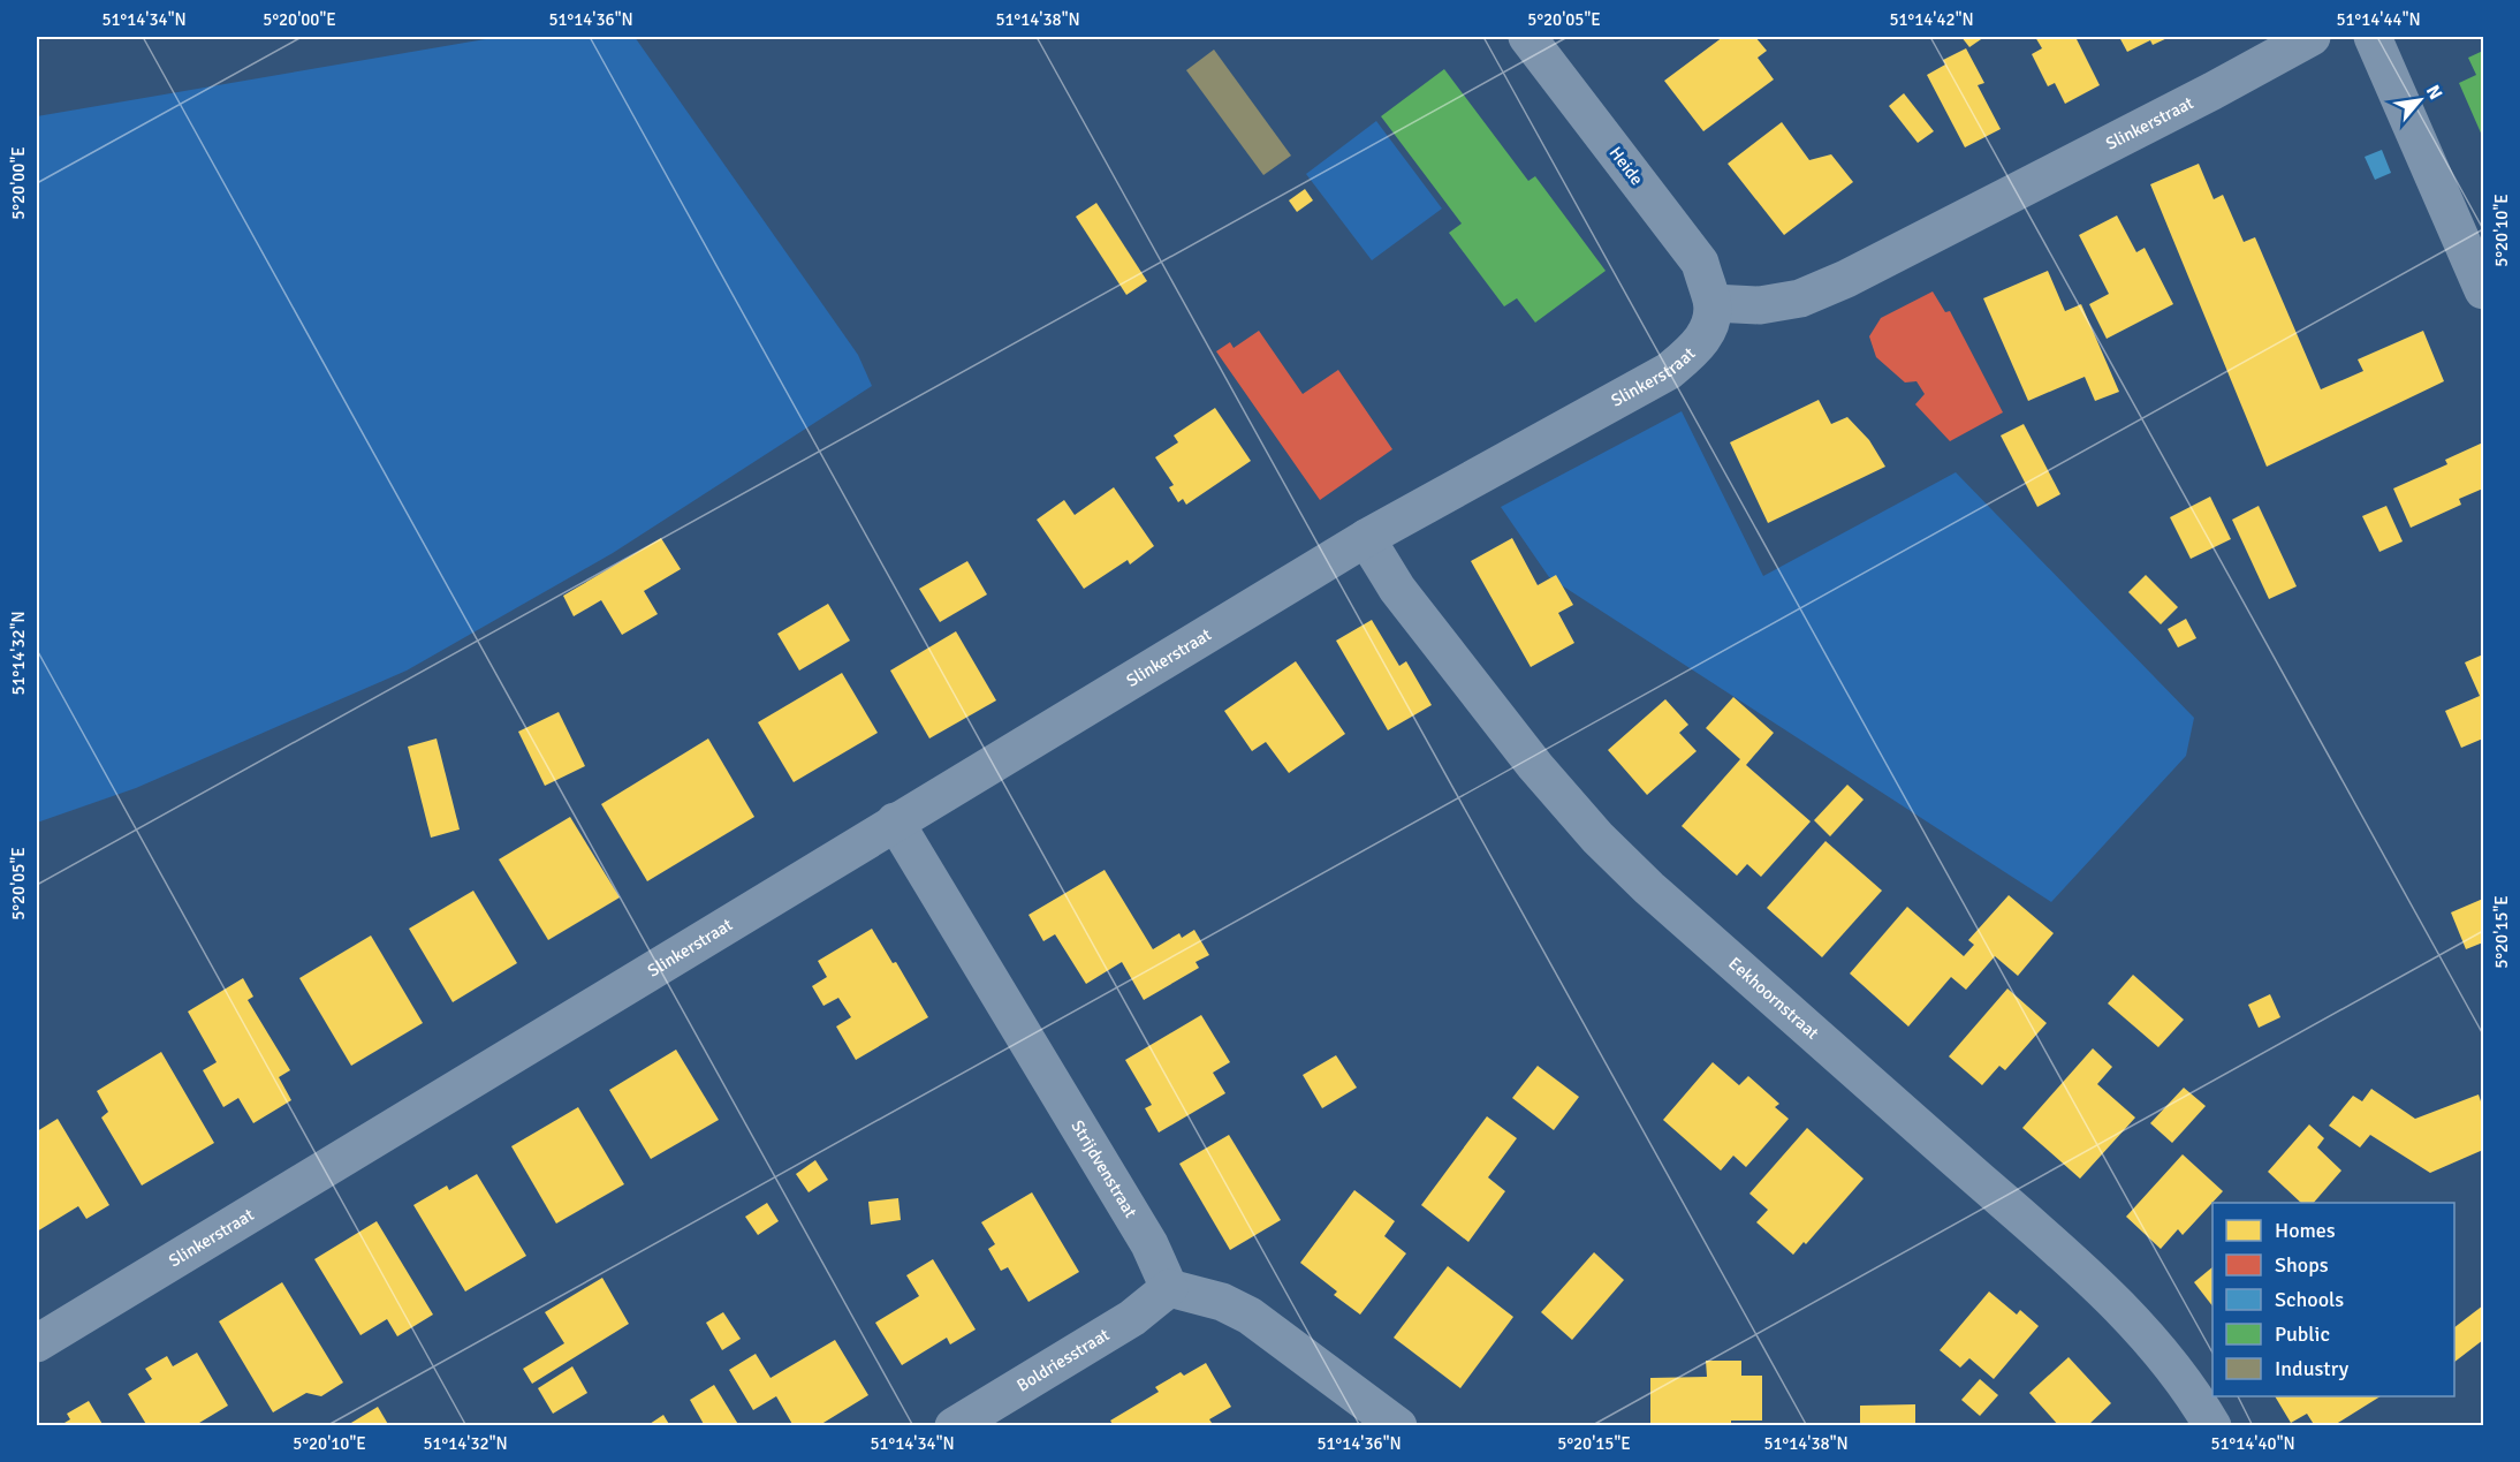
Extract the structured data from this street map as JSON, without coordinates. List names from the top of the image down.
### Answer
{
  "streets": {
    "street": [
      "Slinkerstraat",
      "Heide",
      "Eekhoornstraat",
      "Strijdvenstraat",
      "Boldriesstraat"
    ]
  },
  "crossings": [
    ["Slinkerstraat", "Heide"],
    ["Slinkerstraat", "Eekhoornstraat"],
    ["Slinkerstraat", "Strijdvenstraat"],
    ["Strijdvenstraat", "Boldriesstraat"]
  ],
  "legend": [
    "Homes",
    "Shops",
    "Schools",
    "Public",
    "Industry"
  ],
  "north": "top right",
  "coordinates": [
    "51°14'34\"N",
    "5°20'00\"E",
    "51°14'36\"N",
    "51°14'38\"N",
    "5°20'05\"E",
    "51°14'42\"N",
    "51°14'44\"N",
    "5°20'10\"E",
    "51°14'32\"N",
    "5°20'15\"E",
    "51°14'40\"N"
  ]
}
